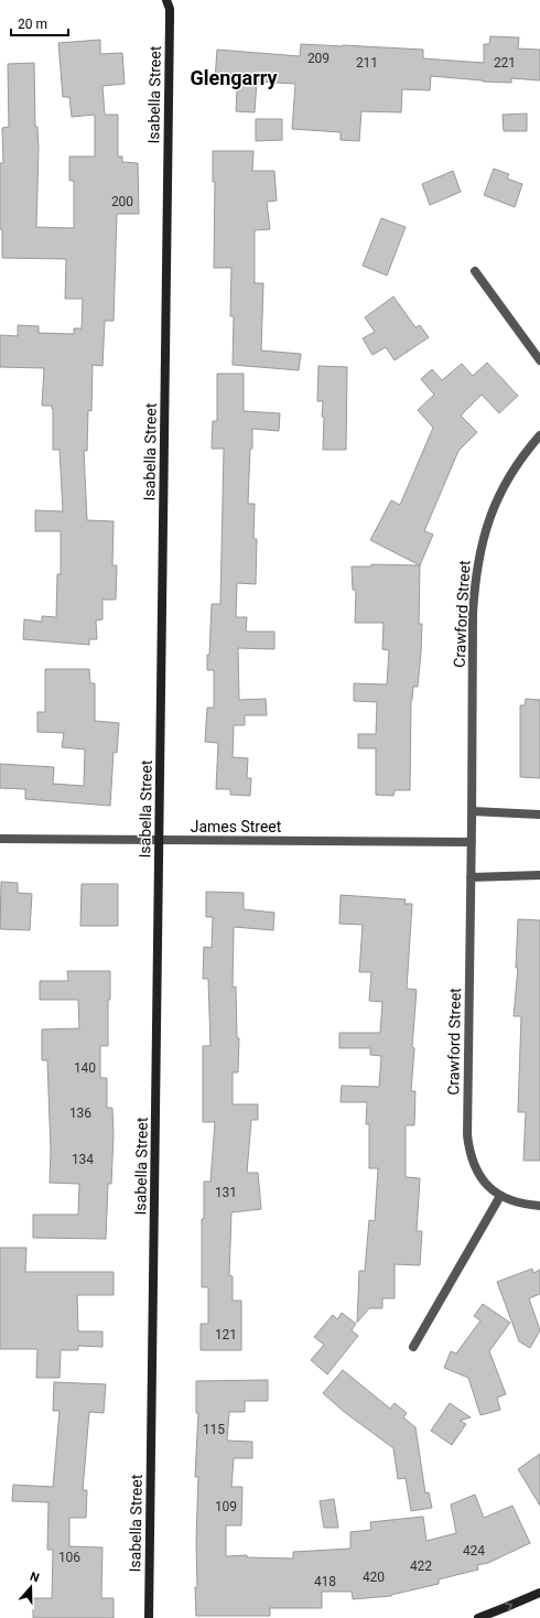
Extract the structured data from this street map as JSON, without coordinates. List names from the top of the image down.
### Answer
{
  "streets": {
    "street": ["Isabella Street", "Crawford Street", "James Street"]
  },
  "crossings": [
    ["Isabella Street", "James Street"],
    ["Crawford Street", "James Street"]
  ],
  "districts": ["Glengarry"],
  "house_numbers": [
    "209",
    "211",
    "221",
    "200",
    "140",
    "136",
    "134",
    "131",
    "121",
    "115",
    "109",
    "424",
    "106",
    "422",
    "420",
    "418"
  ],
  "scale_bar": "20 m",
  "north": "top"
}
